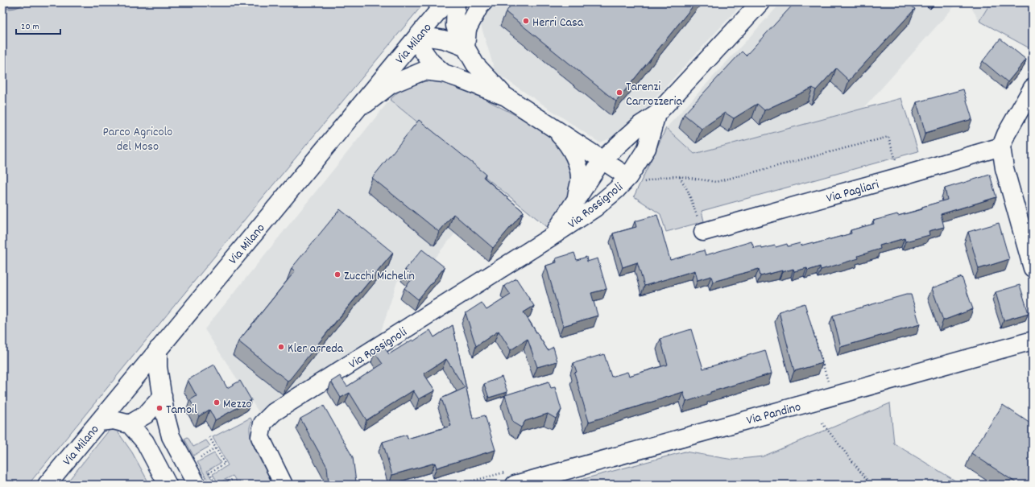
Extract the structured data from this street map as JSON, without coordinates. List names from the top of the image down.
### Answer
{
  "streets": {
    "street": [
      "Via Milano",
      "Via Pagliari",
      "Via Rossignoli",
      "Via Pandino"
    ]
  },
  "crossings": [
    ["Via Milano", "Via Rossignoli"]
  ],
  "parks": ["Parco Agricolo del Moso"],
  "places": [
    "Herri Casa",
    "Tarenzi Carrozzeria",
    "Zucchi Michelin",
    "Kler arreda",
    "Mezzo",
    "Tamoil"
  ],
  "scale_bar": "20 m"
}
